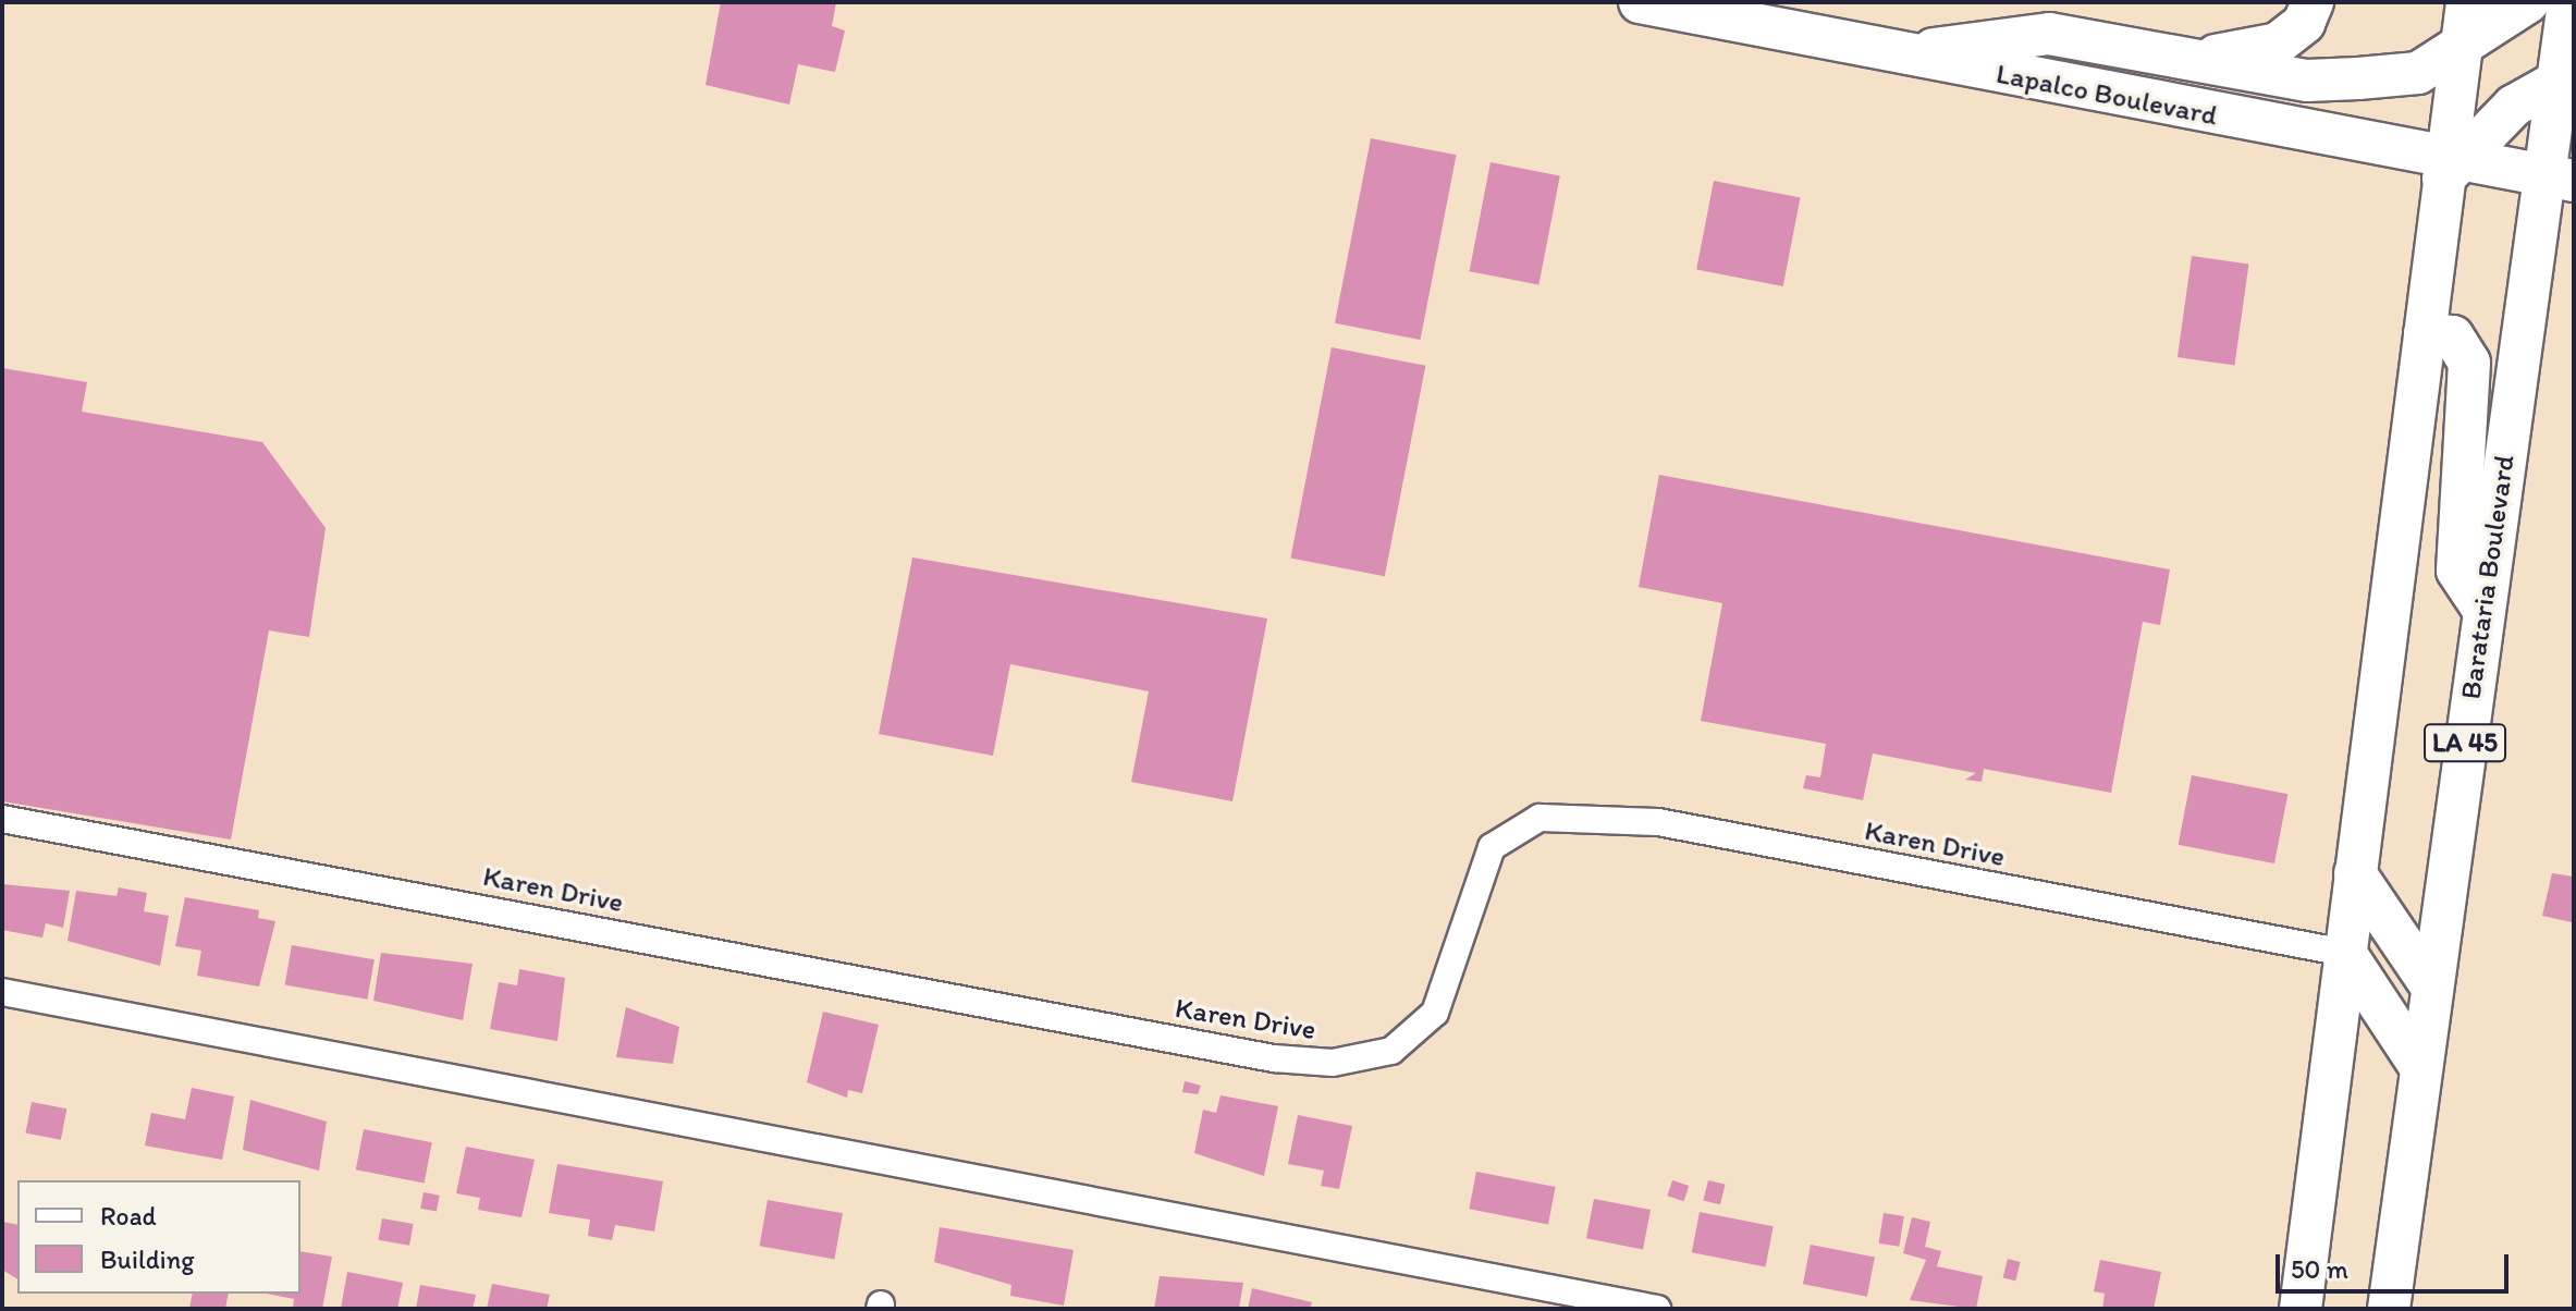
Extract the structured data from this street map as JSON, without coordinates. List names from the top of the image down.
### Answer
{
  "streets": {
    "main road": ["Lapalco Boulevard", "Barataria Boulevard", "LA 45"],
    "street": ["Karen Drive"]
  },
  "crossings": [
    ["Lapalco Boulevard", "Barataria Boulevard"]
  ],
  "legend": ["Road", "Building"],
  "scale_bar": "50 m"
}
